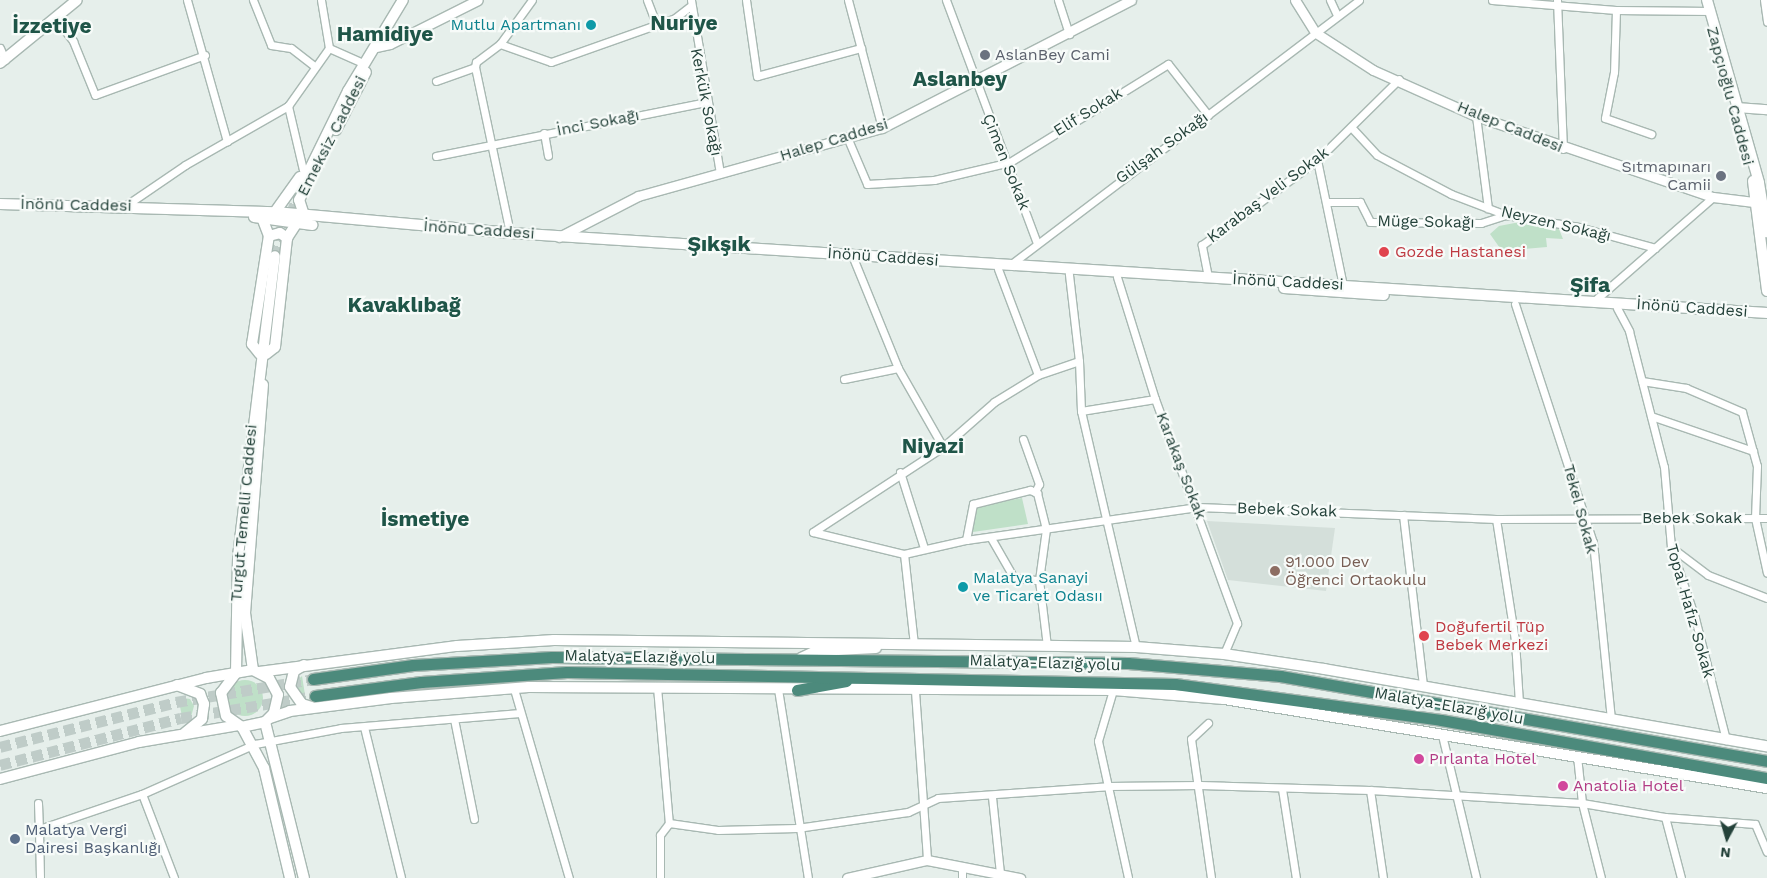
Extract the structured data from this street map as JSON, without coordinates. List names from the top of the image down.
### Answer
{
  "streets": {
    "highway": ["Malatya-Elazığ yolu"],
    "main road": [
      "Zapçıoğlu Caddesi",
      "Emeksiz Caddesi",
      "İnönü Caddesi",
      "Turgut Temelli Caddesi"
    ],
    "street": [
      "Kerkük Sokağı",
      "Elif Sokak",
      "İnci Sokağı",
      "Halep Caddesi",
      "Gülşah Sokağı",
      "Çimen Sokak",
      "Karabaş Veli Sokak",
      "Müge Sokağı",
      "Neyzen Sokağı",
      "Karakaş Sokak",
      "Tekel Sokak",
      "Bebek Sokak",
      "Topal Hafız Sokak"
    ]
  },
  "crossings": [
    ["Zapçıoğlu Caddesi", "Halep Caddesi"],
    ["Kerkük Sokağı", "İnci Sokağı"],
    ["Kerkük Sokağı", "Halep Caddesi"],
    ["Elif Sokak", "Halep Caddesi"],
    ["Elif Sokak", "Gülşah Sokağı"],
    ["Elif Sokak", "Çimen Sokak"],
    ["Halep Caddesi", "Gülşah Sokağı"],
    ["Halep Caddesi", "Çimen Sokak"],
    ["Halep Caddesi", "Karabaş Veli Sokak"],
    ["Halep Caddesi", "İnönü Caddesi"],
    ["Halep Caddesi", "Neyzen Sokağı"],
    ["Emeksiz Caddesi", "İnönü Caddesi"],
    ["Emeksiz Caddesi", "Turgut Temelli Caddesi"],
    ["Gülşah Sokağı", "Çimen Sokak"],
    ["Gülşah Sokağı", "İnönü Caddesi"],
    ["Karabaş Veli Sokak", "İnönü Caddesi"],
    ["İnönü Caddesi", "Karakaş Sokak"],
    ["İnönü Caddesi", "Tekel Sokak"],
    ["İnönü Caddesi", "Turgut Temelli Caddesi"],
    ["İnönü Caddesi", "Topal Hafız Sokak"],
    ["Müge Sokağı", "Neyzen Sokağı"],
    ["Karakaş Sokak", "Bebek Sokak"],
    ["Tekel Sokak", "Bebek Sokak"],
    ["Bebek Sokak", "Topal Hafız Sokak"]
  ],
  "districts": [
    "Nuriye",
    "İzzetiye",
    "Hamidiye",
    "Aslanbey",
    "Şıkşık",
    "Şifa",
    "Kavaklıbağ",
    "Niyazi",
    "İsmetiye"
  ],
  "places": [
    "Mutlu Apartmanı",
    "AslanBey Cami",
    "Sıtmapınarı Camii",
    "Gozde Hastanesi",
    "91.000 Dev Öğrenci Ortaokulu",
    "Malatya Sanayi ve Ticaret Odasıı",
    "Doğufertil Tüp Bebek Merkezi",
    "Pırlanta Hotel",
    "Anatolia Hotel",
    "Malatya Vergi Dairesi Başkanlığı"
  ],
  "north": "bottom"
}
